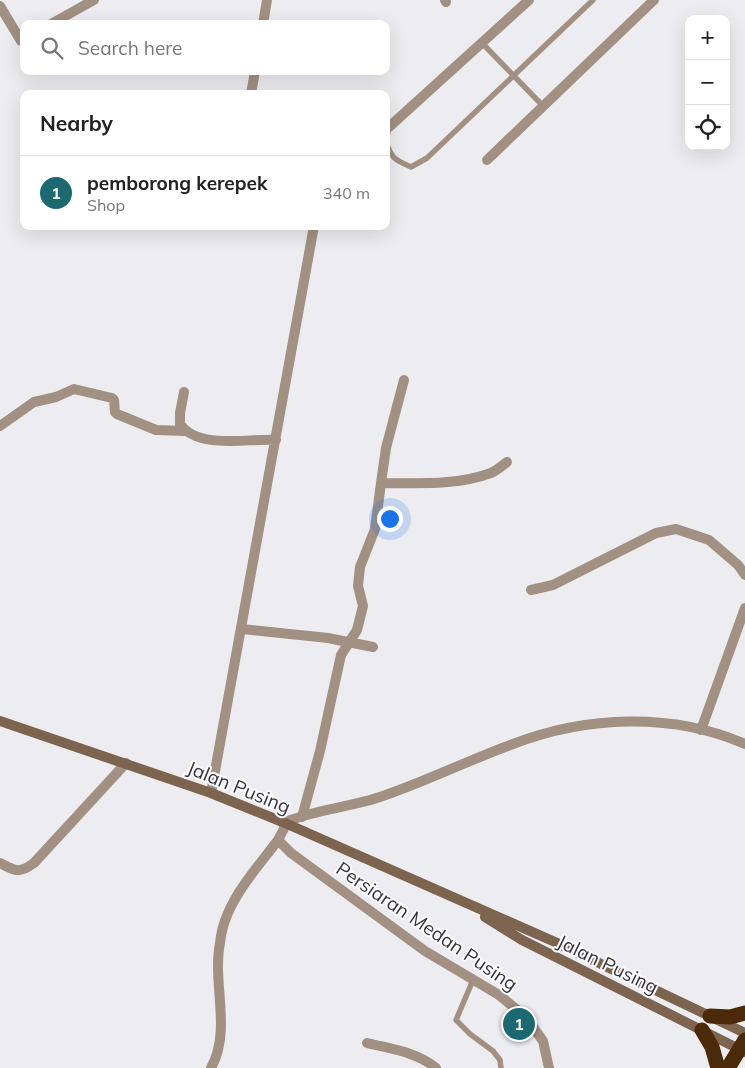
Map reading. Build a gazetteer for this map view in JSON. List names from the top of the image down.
{
  "streets": {
    "main road": ["Jalan Pusing"],
    "street": ["Persiaran Medan Pusing"]
  },
  "page": {
    "map_buttons": ["+", "−"],
    "search": "Search here",
    "heading": "Nearby",
    "list": [
      {
        "mark": "1",
        "name": "pemborong kerepek",
        "note": "Shop",
        "value": "340 m"
      }
    ],
    "pins": "1"
  }
}
